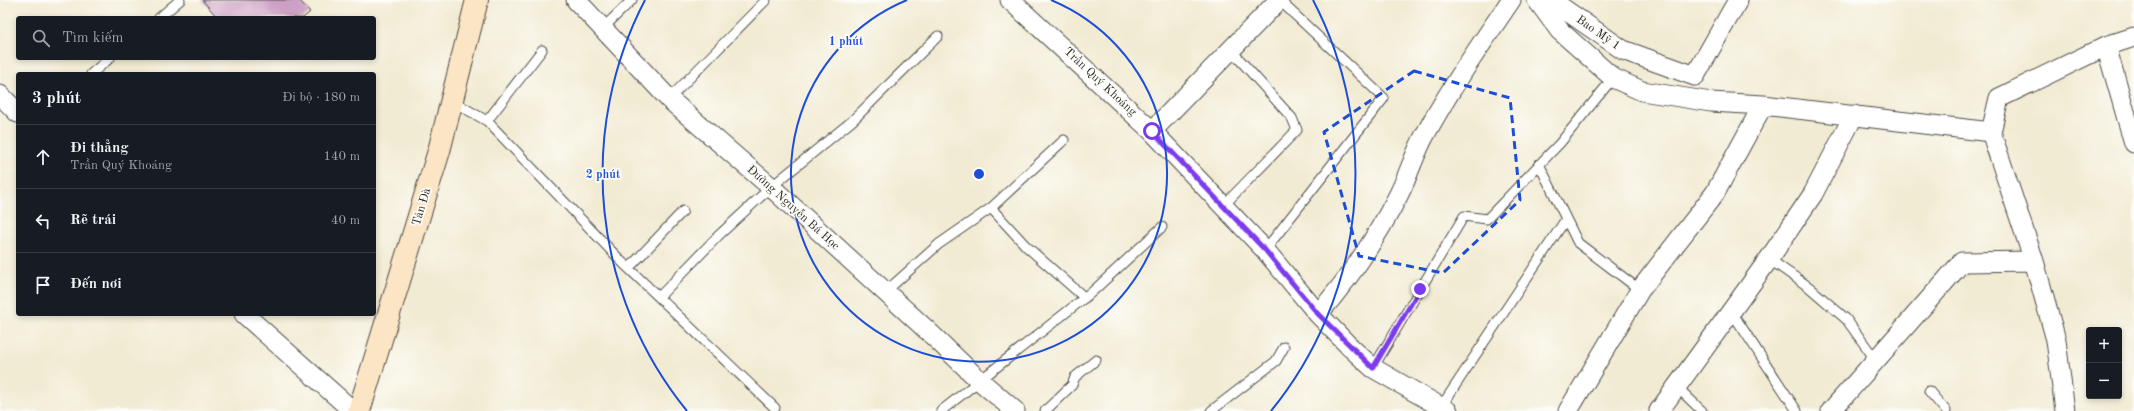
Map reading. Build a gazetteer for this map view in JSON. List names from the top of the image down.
{
  "streets": {
    "main road": ["Tản Đà"],
    "street": ["Bao Mỹ 1", "Trần Quý Khoáng", "Đường Nguyễn Bá Học"]
  },
  "page": {
    "search": "Tìm kiếm",
    "heading": ["3 phút", "Đi bộ · 180 m"],
    "list": [
      ["Đi thẳng", "Trần Quý Khoáng", "140 m"],
      ["Rẽ trái", "40 m"],
      "Đến nơi"
    ],
    "map_buttons": ["+", "−"]
  },
  "rings": ["1 phút", "2 phút"]
}
